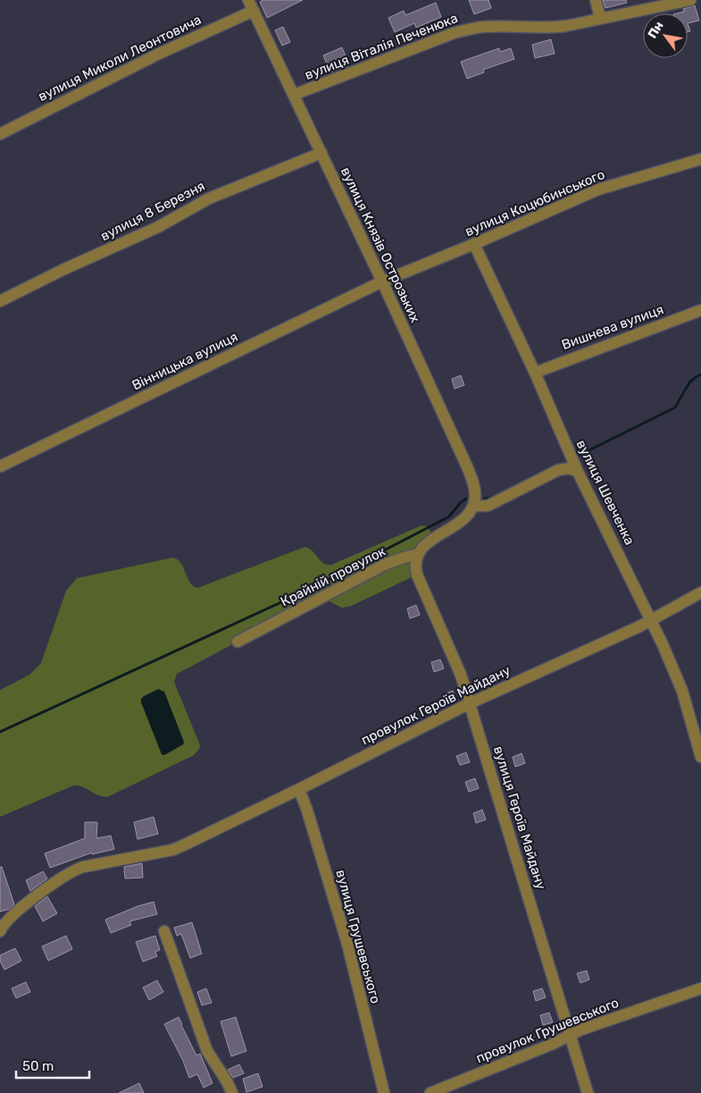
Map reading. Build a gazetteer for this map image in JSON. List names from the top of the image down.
{
  "streets": {
    "street": [
      "вулиця Віталія Печенюка",
      "вулиця Миколи Леонтовича",
      "вулиця Коцюбинського",
      "вулиця 8 Березня",
      "вулиця Князів Острозьких",
      "Вишнева вулиця",
      "Вінницька вулиця",
      "вулиця Шевченка",
      "Крайній провулок",
      "провулок Героїв Майдану",
      "вулиця Героїв Майдану",
      "вулиця Грушевського",
      "провулок Грушевського"
    ]
  },
  "crossings": [
    ["вулиця Віталія Печенюка", "вулиця Князів Острозьких"],
    ["вулиця Миколи Леонтовича", "вулиця Князів Острозьких"],
    ["вулиця Коцюбинського", "вулиця Князів Острозьких"],
    ["вулиця Коцюбинського", "Вінницька вулиця"],
    ["вулиця Коцюбинського", "вулиця Шевченка"],
    ["вулиця 8 Березня", "вулиця Князів Острозьких"],
    ["вулиця Князів Острозьких", "Вінницька вулиця"],
    ["вулиця Князів Острозьких", "Крайній провулок"],
    ["Вишнева вулиця", "вулиця Шевченка"],
    ["вулиця Шевченка", "провулок Героїв Майдану"],
    ["Крайній провулок", "вулиця Героїв Майдану"],
    ["провулок Героїв Майдану", "вулиця Героїв Майдану"],
    ["провулок Героїв Майдану", "вулиця Грушевського"],
    ["вулиця Героїв Майдану", "провулок Грушевського"]
  ],
  "scale_bar": "50 m",
  "north": "top left"
}
